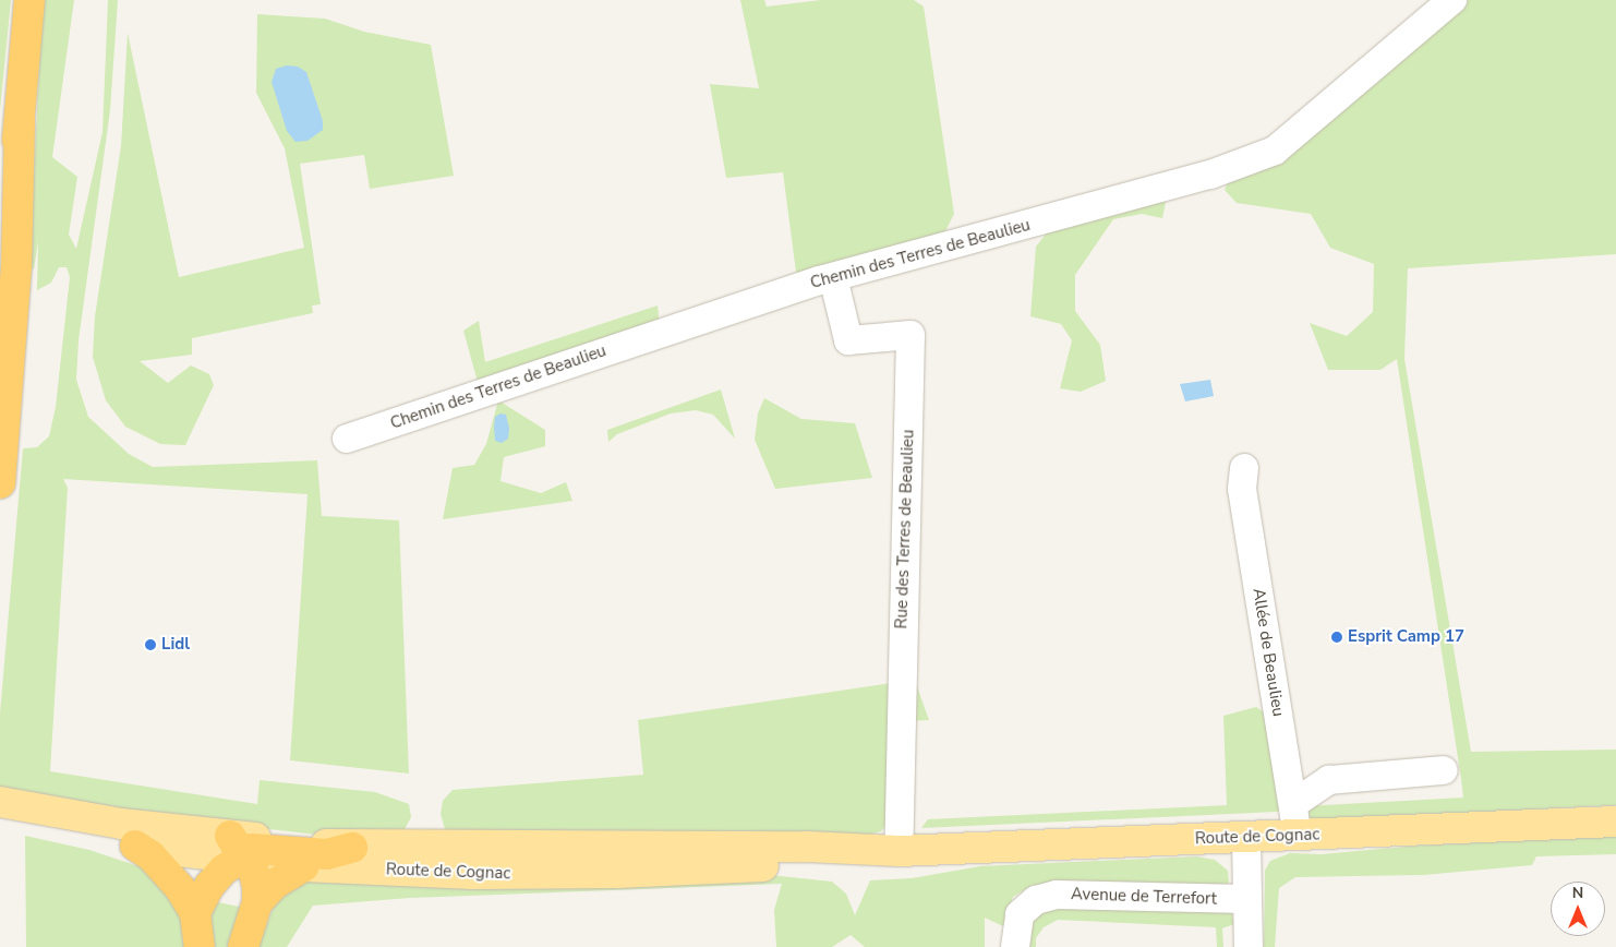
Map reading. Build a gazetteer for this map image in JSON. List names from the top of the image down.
{
  "streets": {
    "main road": ["Route de Cognac"],
    "street": [
      "Chemin des Terres de Beaulieu",
      "Rue des Terres de Beaulieu",
      "Allée de Beaulieu",
      "Avenue de Terrefort"
    ]
  },
  "crossings": [
    ["Chemin des Terres de Beaulieu", "Rue des Terres de Beaulieu"],
    ["Rue des Terres de Beaulieu", "Route de Cognac"],
    ["Allée de Beaulieu", "Route de Cognac"]
  ],
  "places": ["Esprit Camp 17", "Lidl"],
  "north": "top"
}
